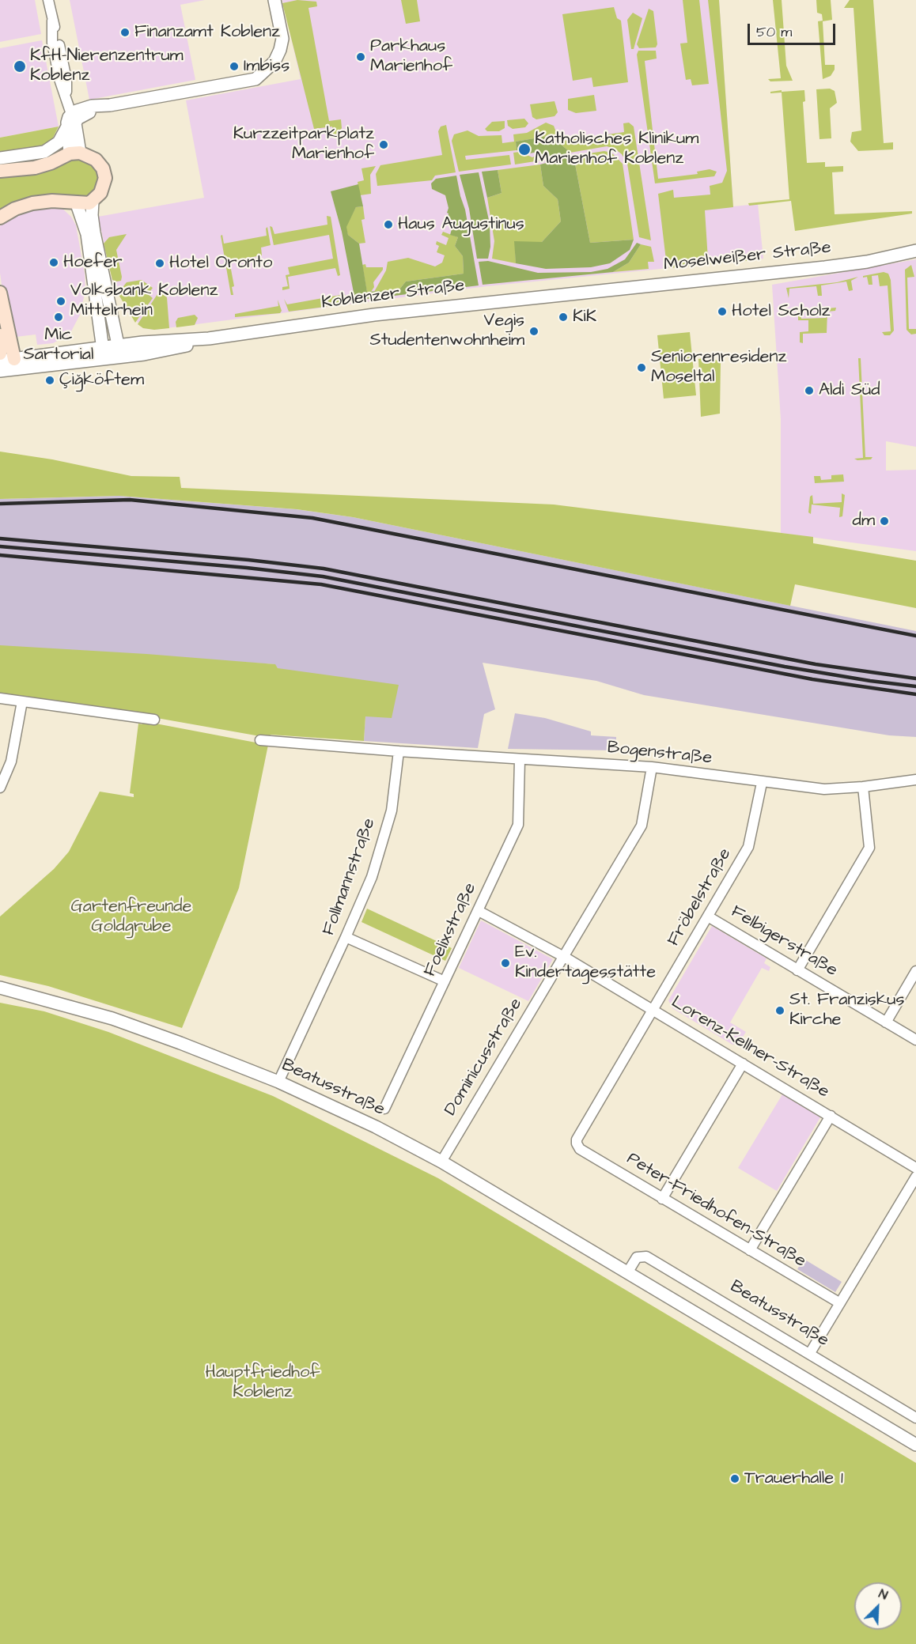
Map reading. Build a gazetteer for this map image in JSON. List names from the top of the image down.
{
  "streets": {
    "street": [
      "Moselweißer Straße",
      "Koblenzer Straße",
      "Bogenstraße",
      "Follmannstraße",
      "Fröbelstraße",
      "Foelixstraße",
      "Felbigerstraße",
      "Lorenz-Kellner-Straße",
      "Dominicusstraße",
      "Beatusstraße",
      "Peter-Friedhofen-Straße"
    ]
  },
  "crossings": [
    ["Moselweißer Straße", "Koblenzer Straße"],
    ["Bogenstraße", "Follmannstraße"],
    ["Bogenstraße", "Fröbelstraße"],
    ["Bogenstraße", "Foelixstraße"],
    ["Bogenstraße", "Dominicusstraße"],
    ["Follmannstraße", "Beatusstraße"],
    ["Fröbelstraße", "Felbigerstraße"],
    ["Fröbelstraße", "Lorenz-Kellner-Straße"],
    ["Fröbelstraße", "Peter-Friedhofen-Straße"],
    ["Foelixstraße", "Lorenz-Kellner-Straße"],
    ["Lorenz-Kellner-Straße", "Dominicusstraße"],
    ["Dominicusstraße", "Beatusstraße"]
  ],
  "parks": ["Gartenfreunde Goldgrube", "Hauptfriedhof Koblenz"],
  "places": [
    "Finanzamt Koblenz",
    "Parkhaus Marienhof",
    "KfH-Nierenzentrum Koblenz",
    "Imbiss",
    "Kurzzeitparkplatz Marienhof",
    "Katholisches Klinikum Marienhof Koblenz",
    "Haus Augustinus",
    "Hoefer",
    "Hotel Oronto",
    "Volksbank Koblenz Mittelrhein",
    "Hotel Scholz",
    "Mic Sartorial",
    "KiK",
    "Vegis Studentenwohnheim",
    "Seniorenresidenz Moseltal",
    "Çiğköftem",
    "Aldi Süd",
    "dm",
    "Ev. Kindertagesstätte",
    "St. Franziskus Kirche",
    "Trauerhalle 1"
  ],
  "scale_bar": "50 m",
  "north": "top right"
}
